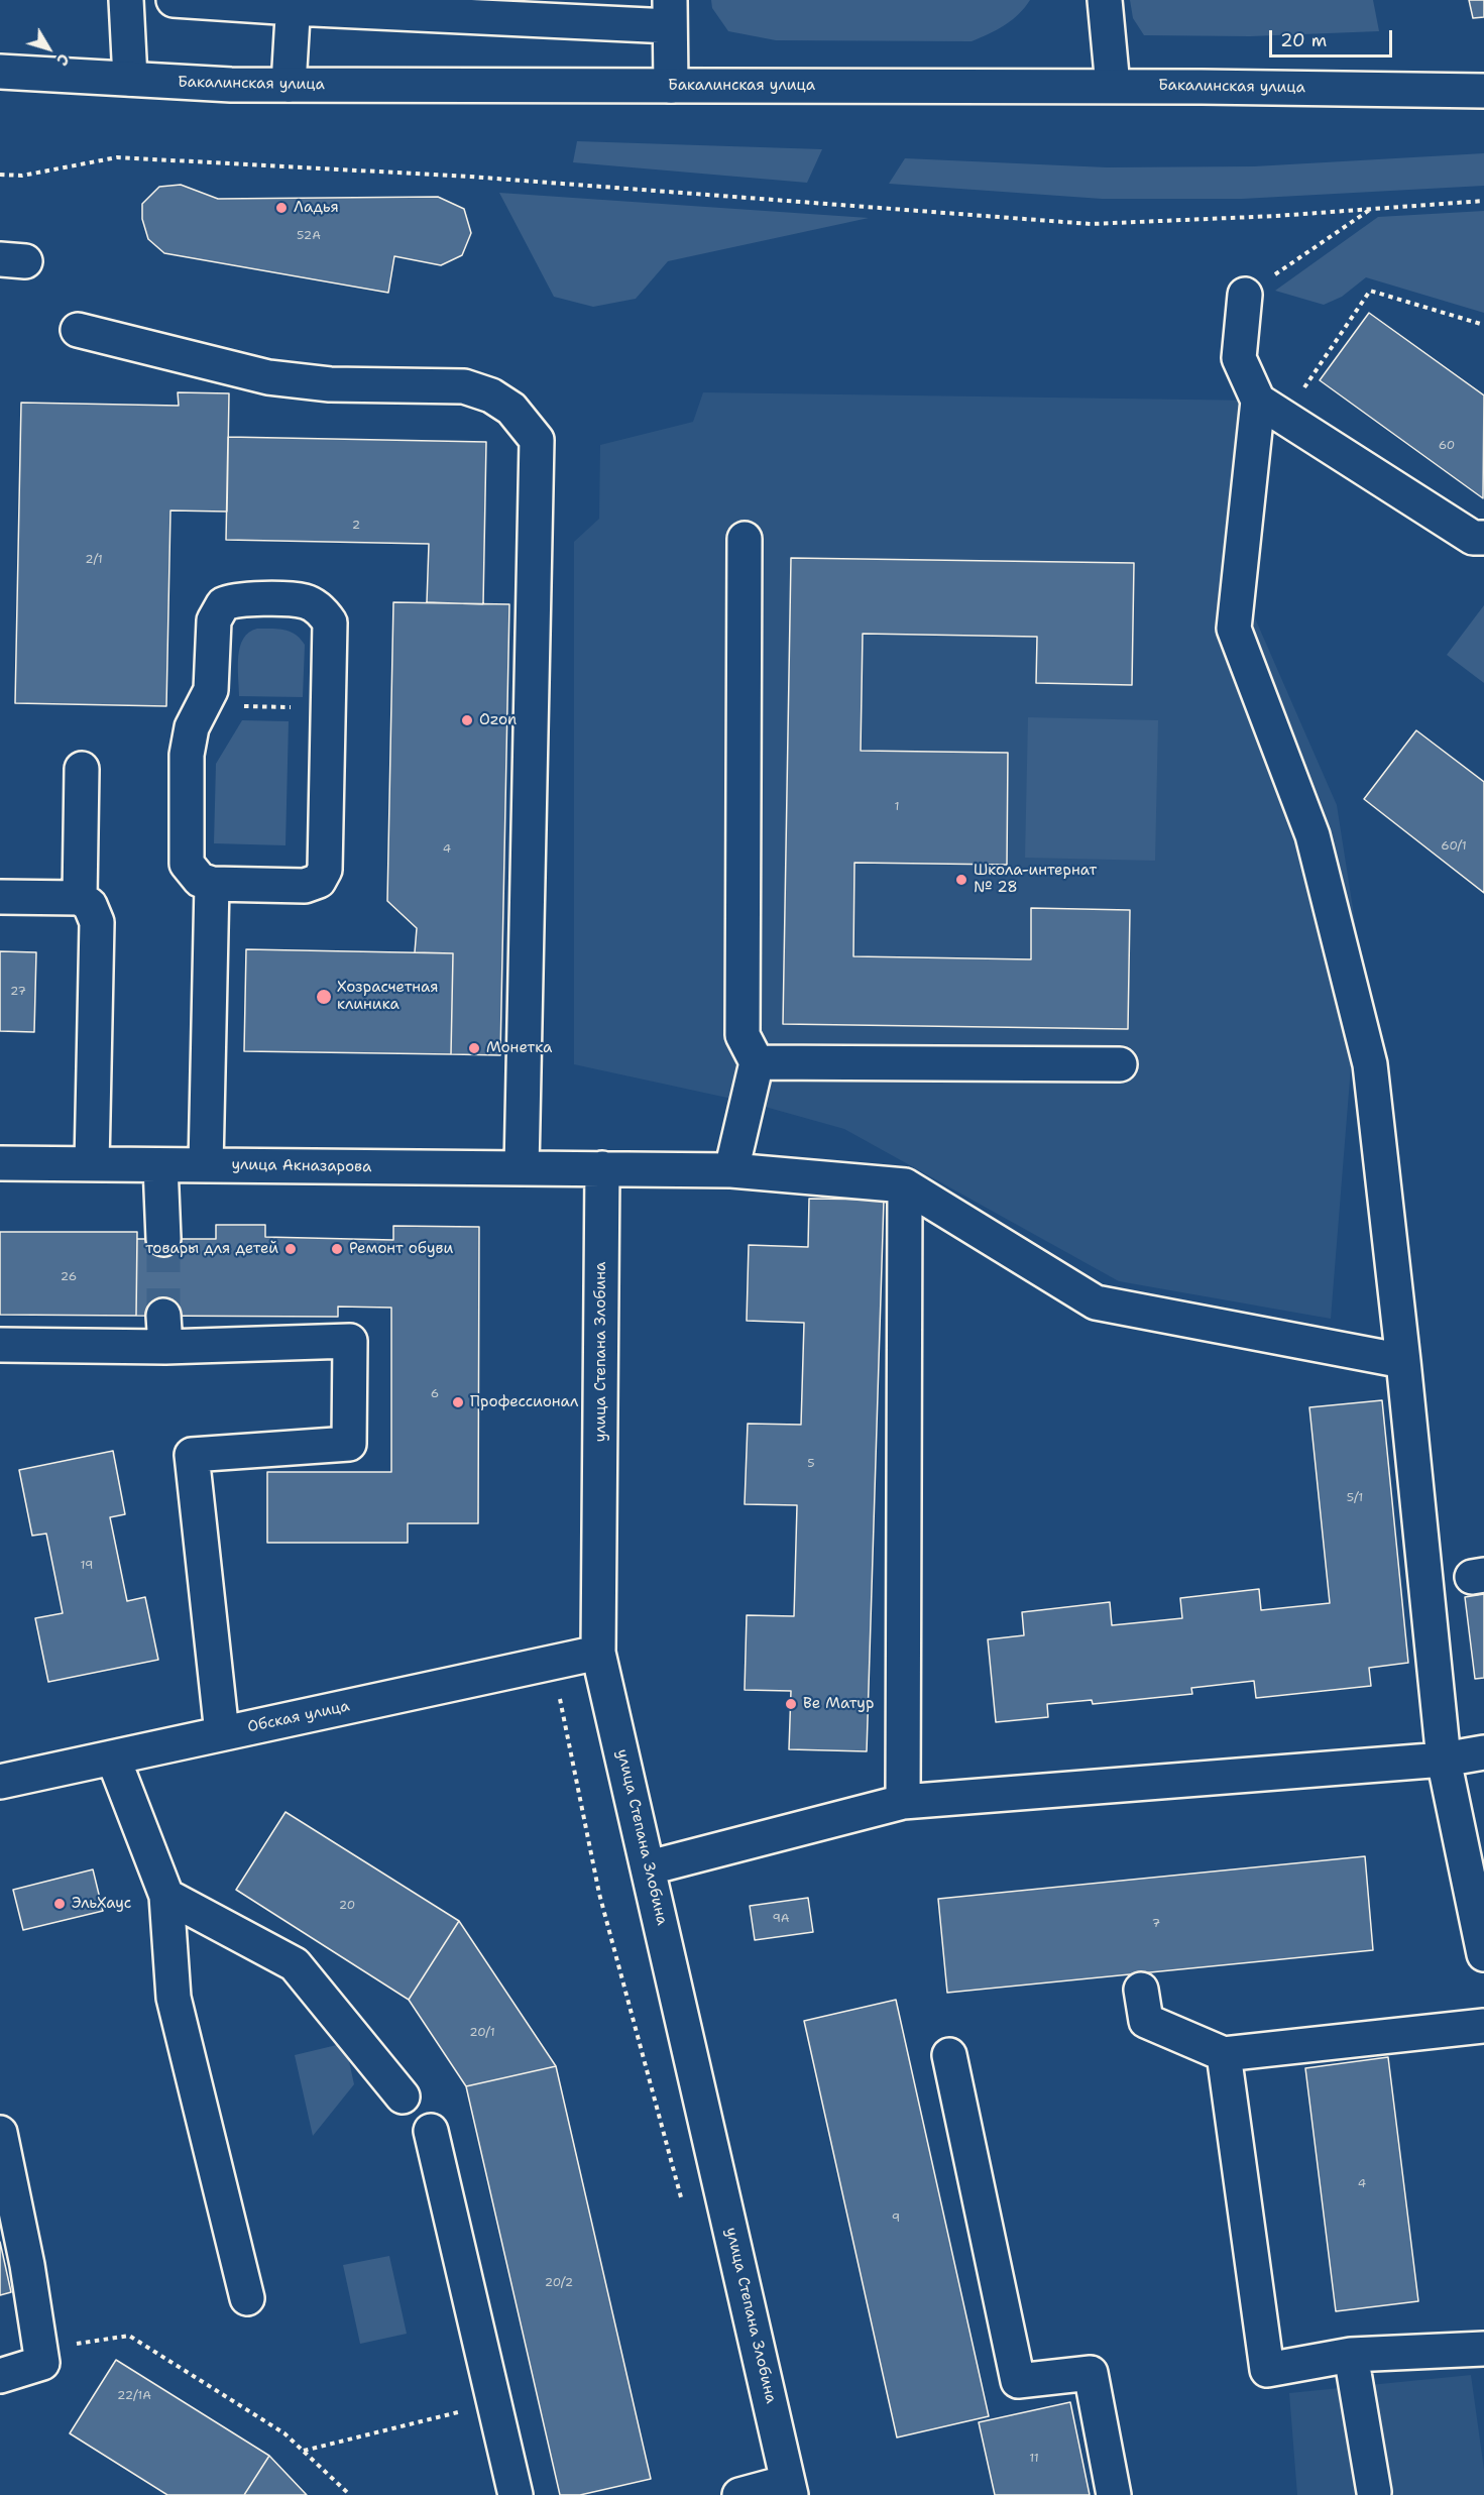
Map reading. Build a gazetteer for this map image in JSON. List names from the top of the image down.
{
  "streets": {
    "street": [
      "Бакалинская улица",
      "улица Акназарова",
      "улица Степана Злобина",
      "Обская улица"
    ]
  },
  "crossings": [
    ["улица Акназарова", "улица Степана Злобина"],
    ["улица Степана Злобина", "Обская улица"]
  ],
  "places": [
    "Ладья",
    "Ozon",
    "Школа-интернат № 28",
    "Хозрасчетная клиника",
    "Монетка",
    "товары для детей",
    "Ремонт обуви",
    "Профессионал",
    "Be Матур",
    "ЭльХаус"
  ],
  "house_numbers": [
    "52А",
    "60",
    "2",
    "2/1",
    "1",
    "60/1",
    "4",
    "27",
    "26",
    "6",
    "5",
    "5/1",
    "19",
    "20",
    "9А",
    "7",
    "20/1",
    "4",
    "9",
    "20/2",
    "22/1А",
    "11"
  ],
  "scale_bar": "20 m",
  "north": "bottom right"
}
